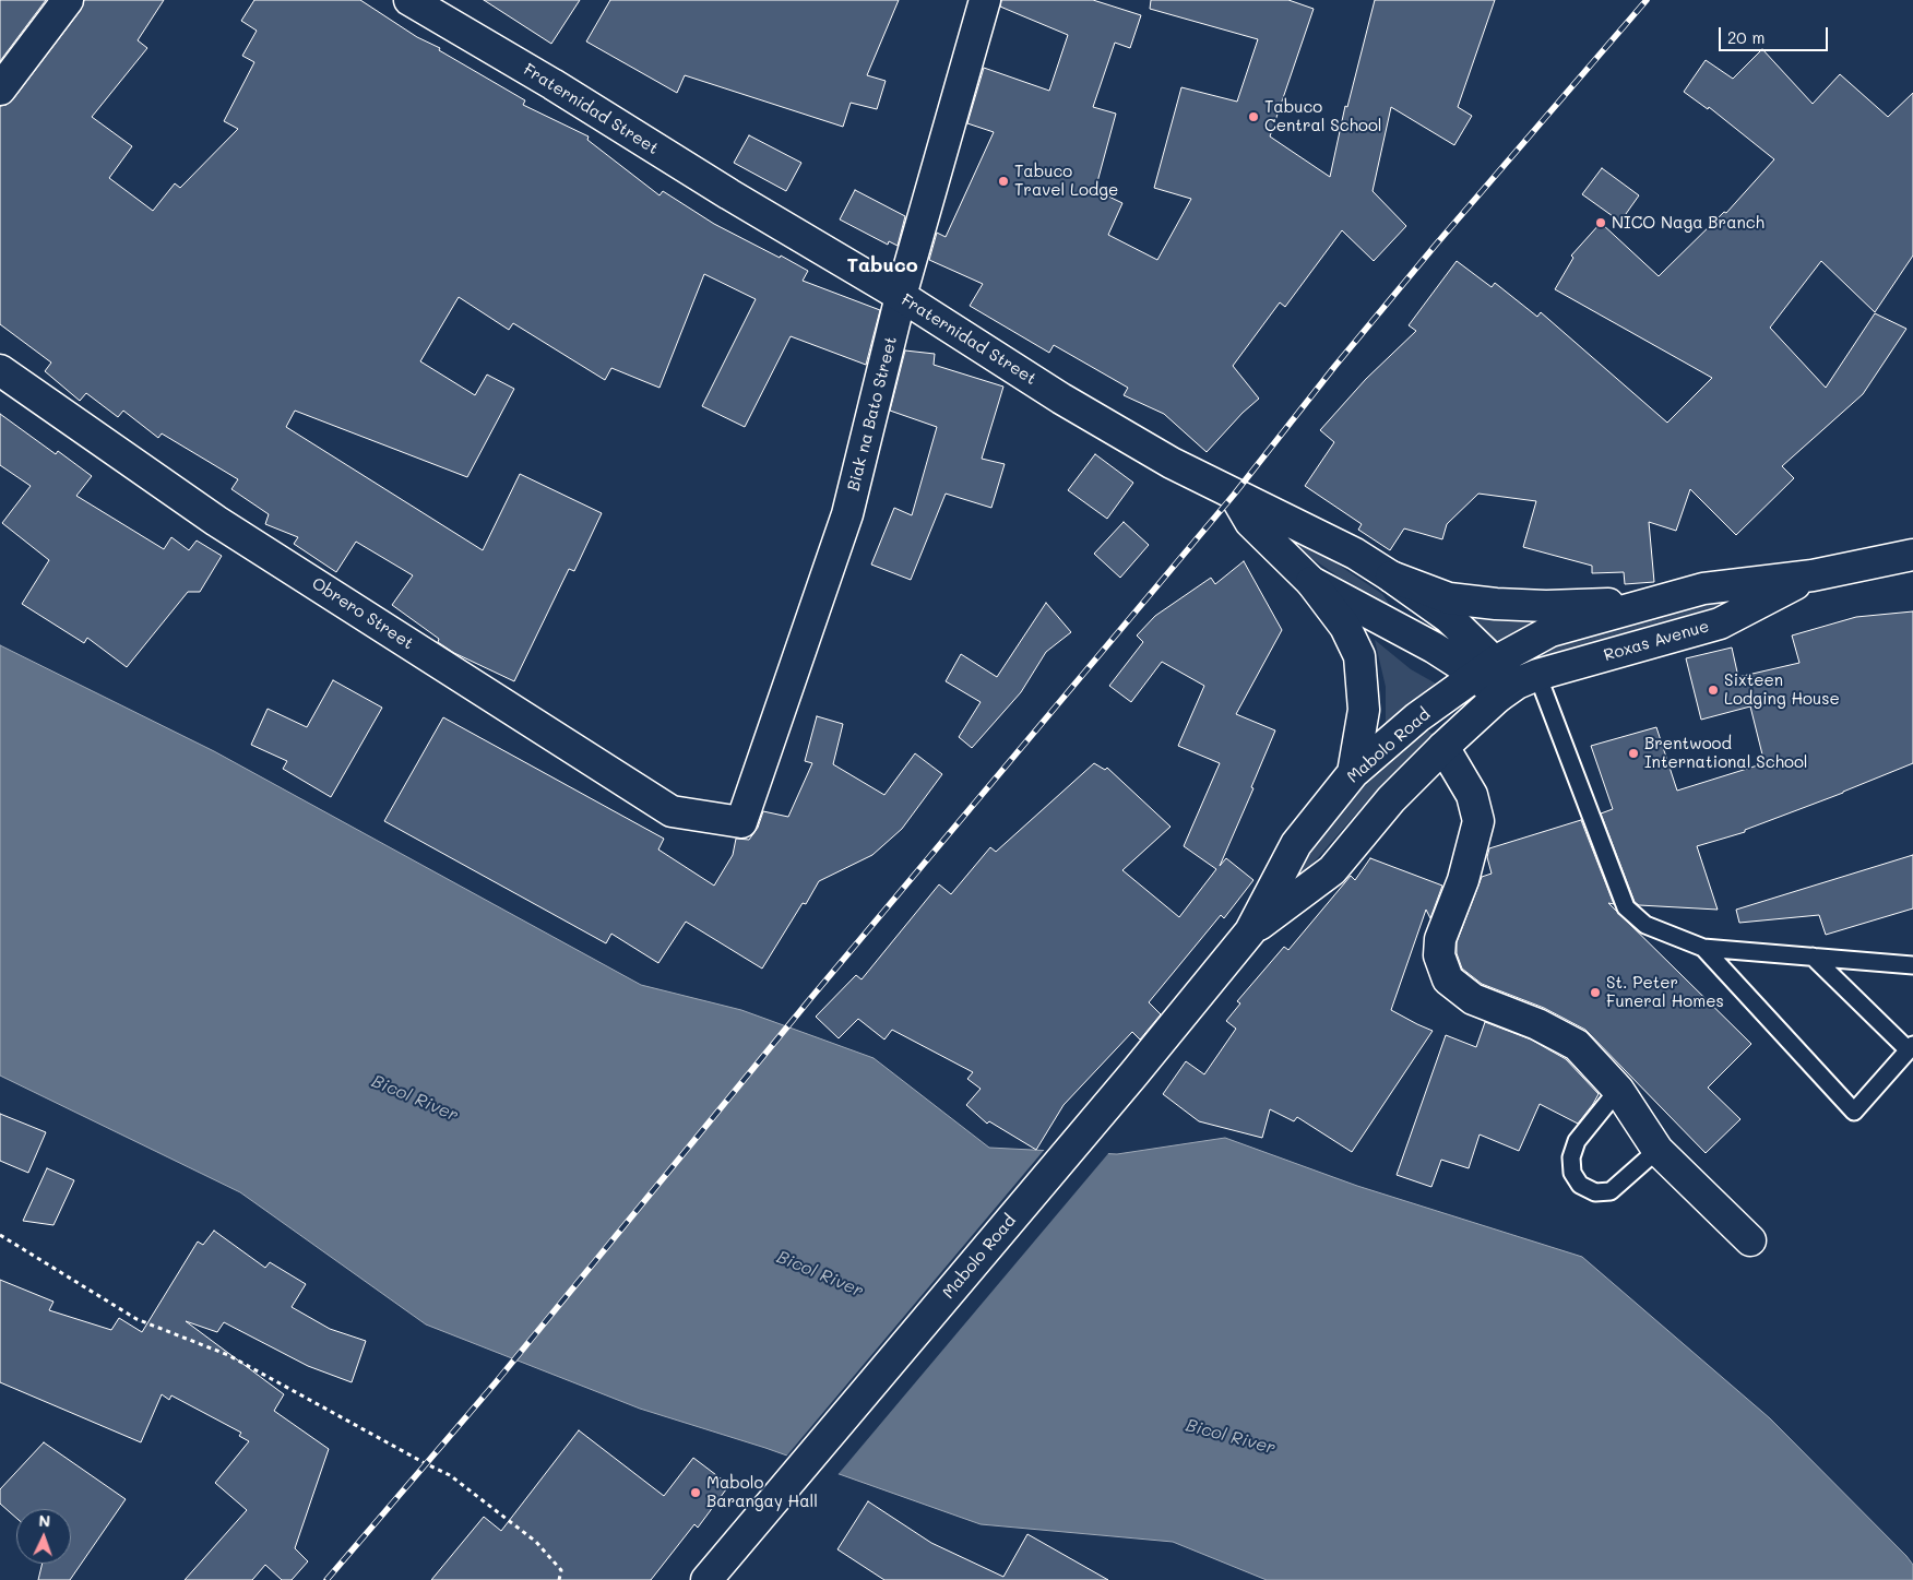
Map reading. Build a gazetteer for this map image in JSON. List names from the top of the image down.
{
  "streets": {
    "main road": [
      "Fraternidad Street",
      "Biak na Bato Street",
      "Obrero Street",
      "Roxas Avenue",
      "Mabolo Road"
    ]
  },
  "crossings": [
    ["Fraternidad Street", "Biak na Bato Street"],
    ["Biak na Bato Street", "Obrero Street"],
    ["Roxas Avenue", "Mabolo Road"]
  ],
  "districts": ["Tabuco"],
  "water": ["Bicol River"],
  "places": [
    "Tabuco Central School",
    "Tabuco Travel Lodge",
    "NICO Naga Branch",
    "Sixteen Lodging House",
    "Brentwood International School",
    "St. Peter Funeral Homes",
    "Mabolo Barangay Hall"
  ],
  "scale_bar": "20 m",
  "north": "top"
}
